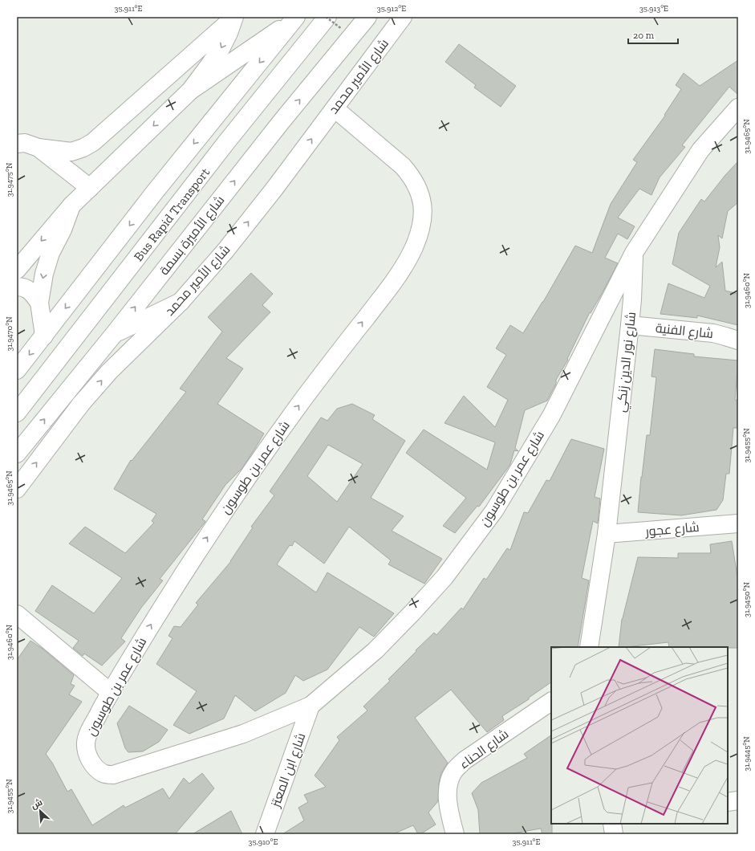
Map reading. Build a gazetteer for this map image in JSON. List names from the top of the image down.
{
  "streets": {
    "street": [
      "شارع الأمير محمد",
      "Bus Rapid Transport",
      "شارع الأميرة بسمة",
      "شارع الفنية",
      "شارع نور الدين زنكي",
      "شارع عمر بن طوسون",
      "شارع عجور",
      "شارع الحناء",
      "شارع ابن المعتز"
    ]
  },
  "crossings": [
    ["شارع الأمير محمد", "شارع عمر بن طوسون"],
    ["شارع الفنية", "شارع نور الدين زنكي"],
    ["شارع نور الدين زنكي", "شارع عمر بن طوسون"],
    ["شارع نور الدين زنكي", "شارع عجور"],
    ["شارع عمر بن طوسون", "شارع ابن المعتز"]
  ],
  "one_way": ["شارع عمر بن طوسون"],
  "scale_bar": "20 m",
  "north": "top left",
  "coordinates": [
    "35.911°E",
    "35.912°E",
    "35.913°E",
    "31.9465°N",
    "31.9475°N",
    "31.9460°N",
    "31.9470°N",
    "31.9455°N",
    "31.9450°N",
    "31.9445°N",
    "35.910°E"
  ]
}
